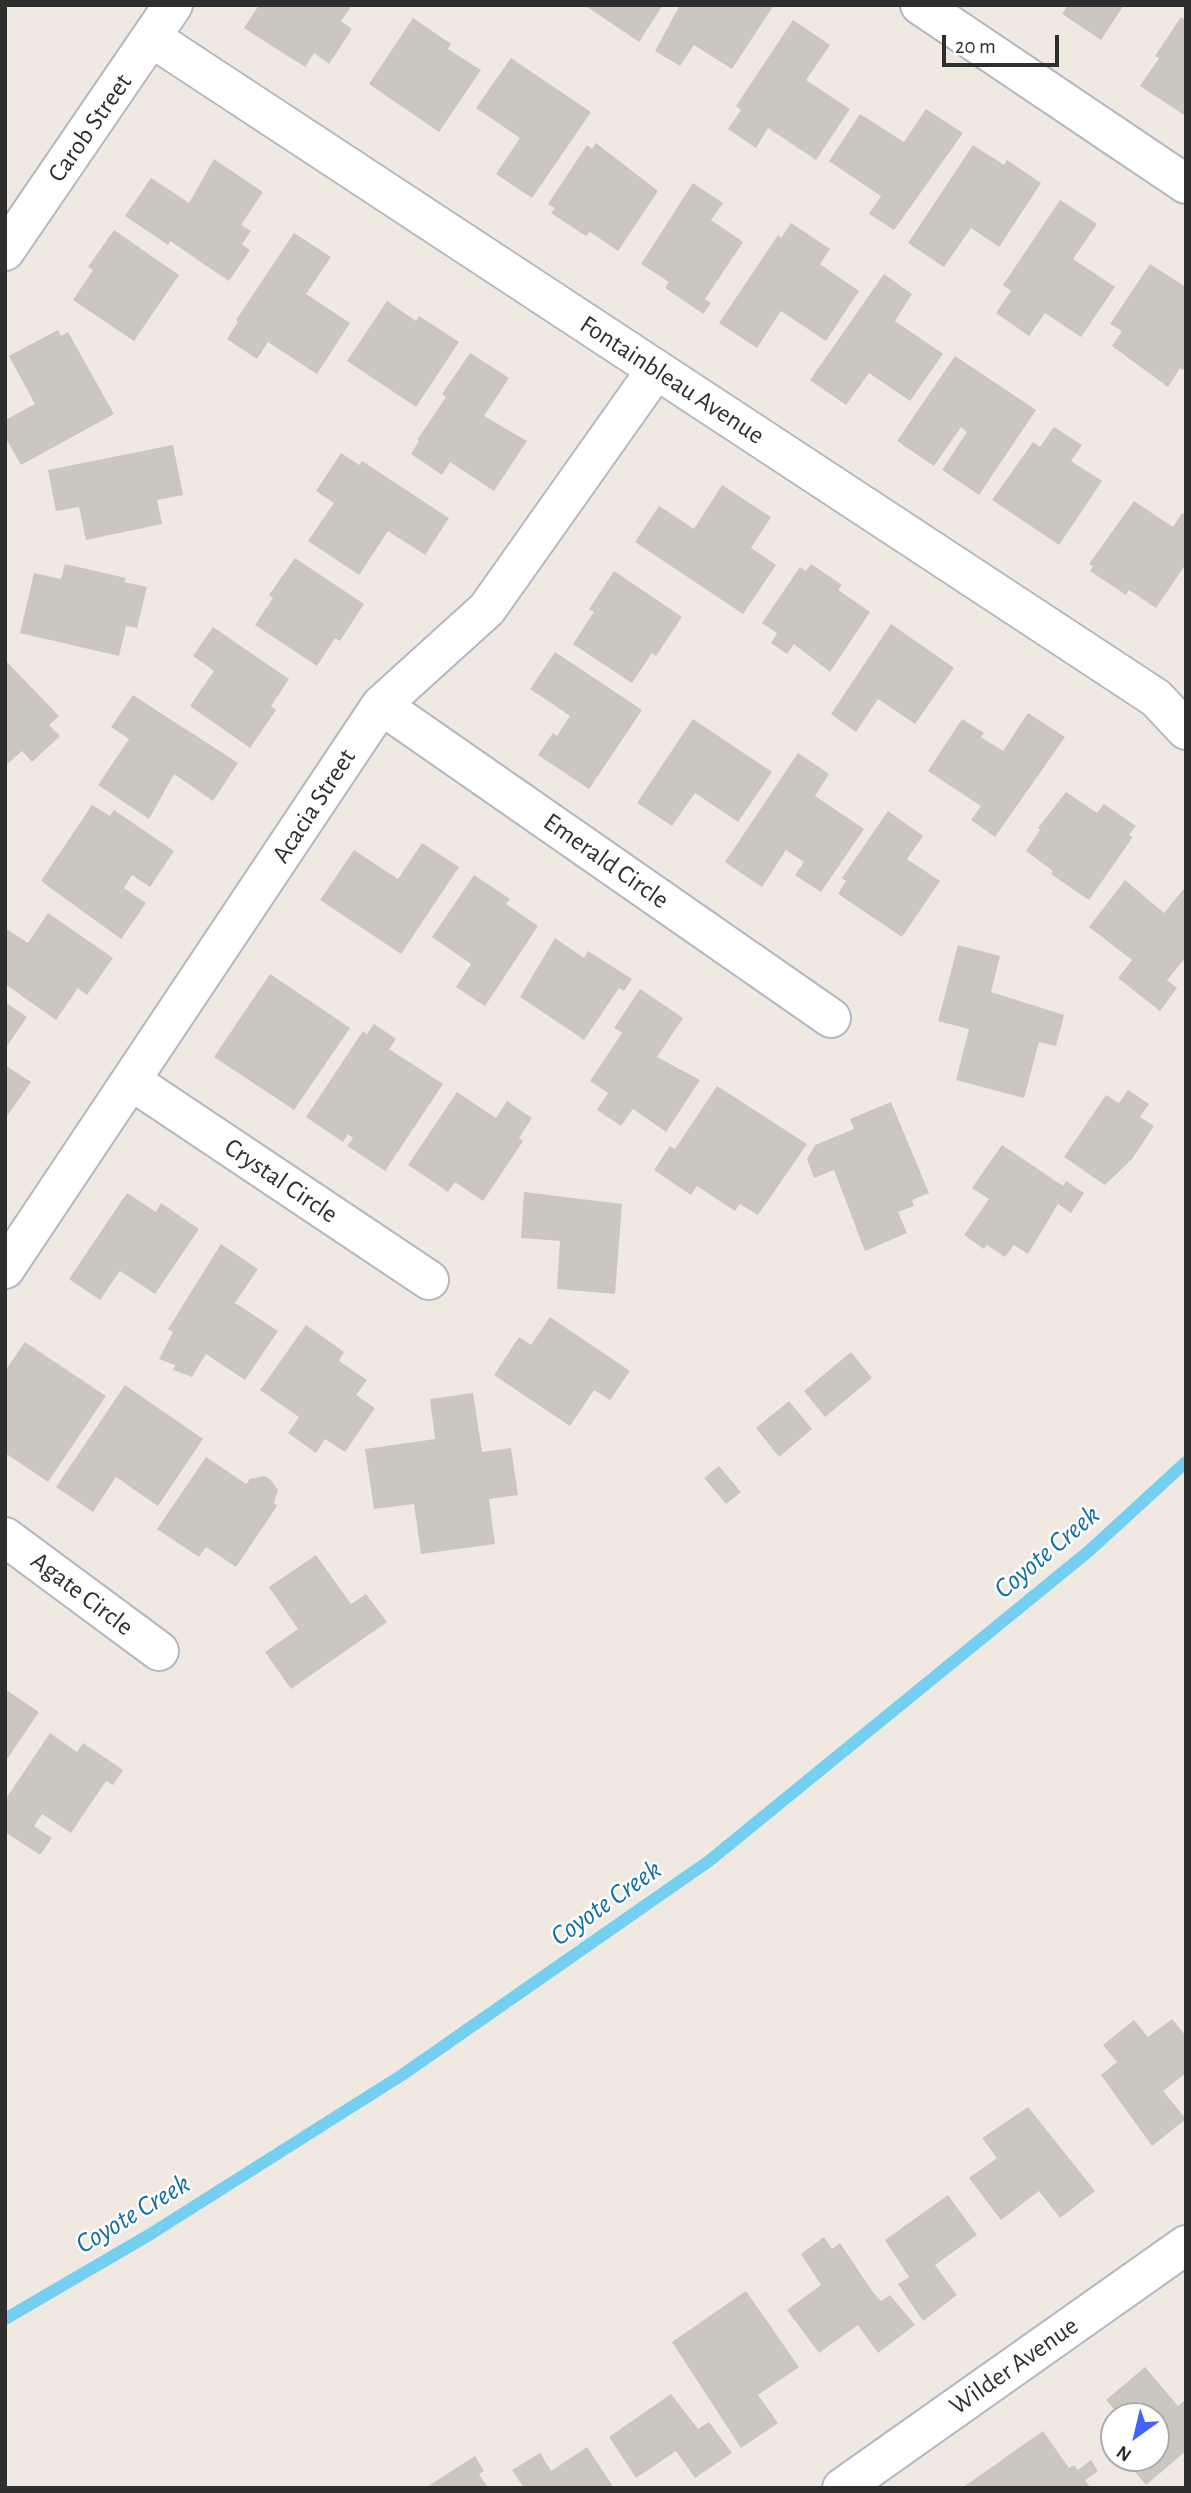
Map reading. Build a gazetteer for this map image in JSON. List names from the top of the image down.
{
  "streets": {
    "street": [
      "Carob Street",
      "Fontainbleau Avenue",
      "Acacia Street",
      "Emerald Circle",
      "Crystal Circle",
      "Agate Circle",
      "Wilder Avenue"
    ]
  },
  "crossings": [
    ["Carob Street", "Fontainbleau Avenue"],
    ["Fontainbleau Avenue", "Acacia Street"],
    ["Acacia Street", "Emerald Circle"],
    ["Acacia Street", "Crystal Circle"]
  ],
  "water": ["Coyote Creek"],
  "scale_bar": "20 m",
  "north": "bottom left"
}
